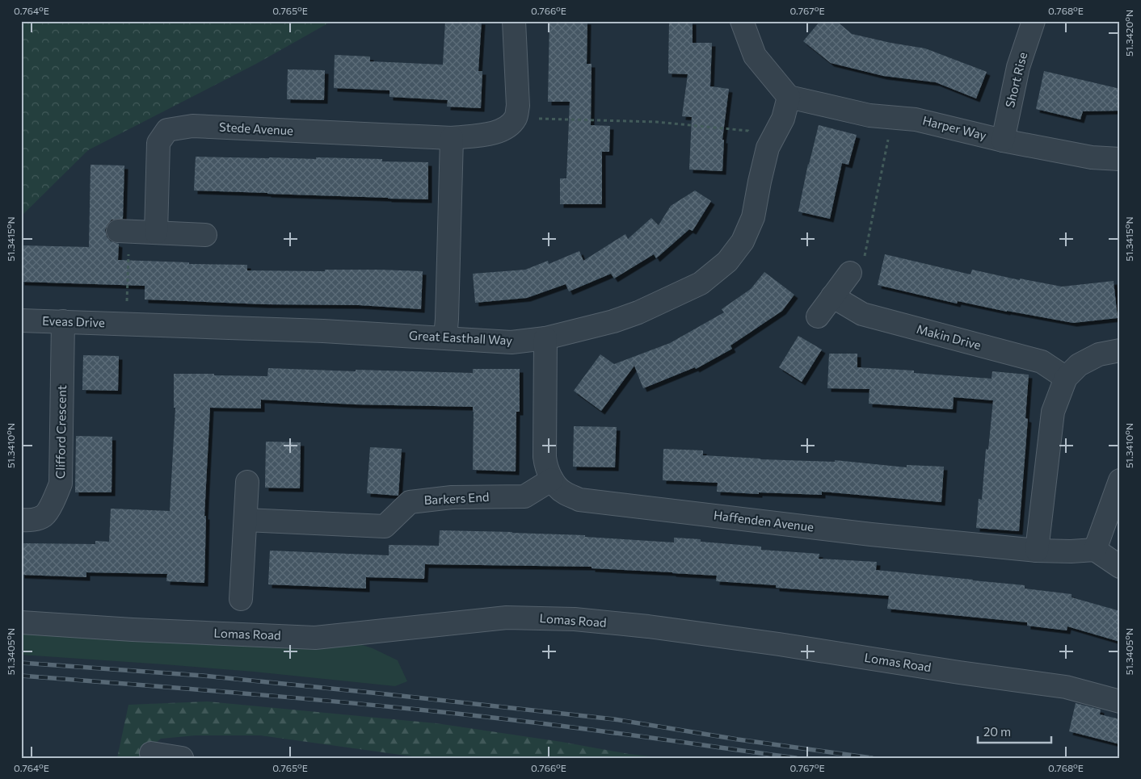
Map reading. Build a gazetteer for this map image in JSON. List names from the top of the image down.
{
  "streets": {
    "street": [
      "Short Rise",
      "Harper Way",
      "Stede Avenue",
      "Eveas Drive",
      "Makin Drive",
      "Great Easthall Way",
      "Clifford Crescent",
      "Barkers End",
      "Haffenden Avenue",
      "Lomas Road"
    ]
  },
  "crossings": [
    ["Short Rise", "Harper Way"],
    ["Harper Way", "Great Easthall Way"],
    ["Eveas Drive", "Great Easthall Way"],
    ["Eveas Drive", "Clifford Crescent"],
    ["Great Easthall Way", "Haffenden Avenue"],
    ["Barkers End", "Haffenden Avenue"]
  ],
  "scale_bar": "20 m",
  "coordinates": [
    "0.764°E",
    "0.765°E",
    "0.766°E",
    "0.767°E",
    "0.768°E",
    "51.3420°N",
    "51.3415°N",
    "51.3410°N",
    "51.3405°N"
  ]
}
